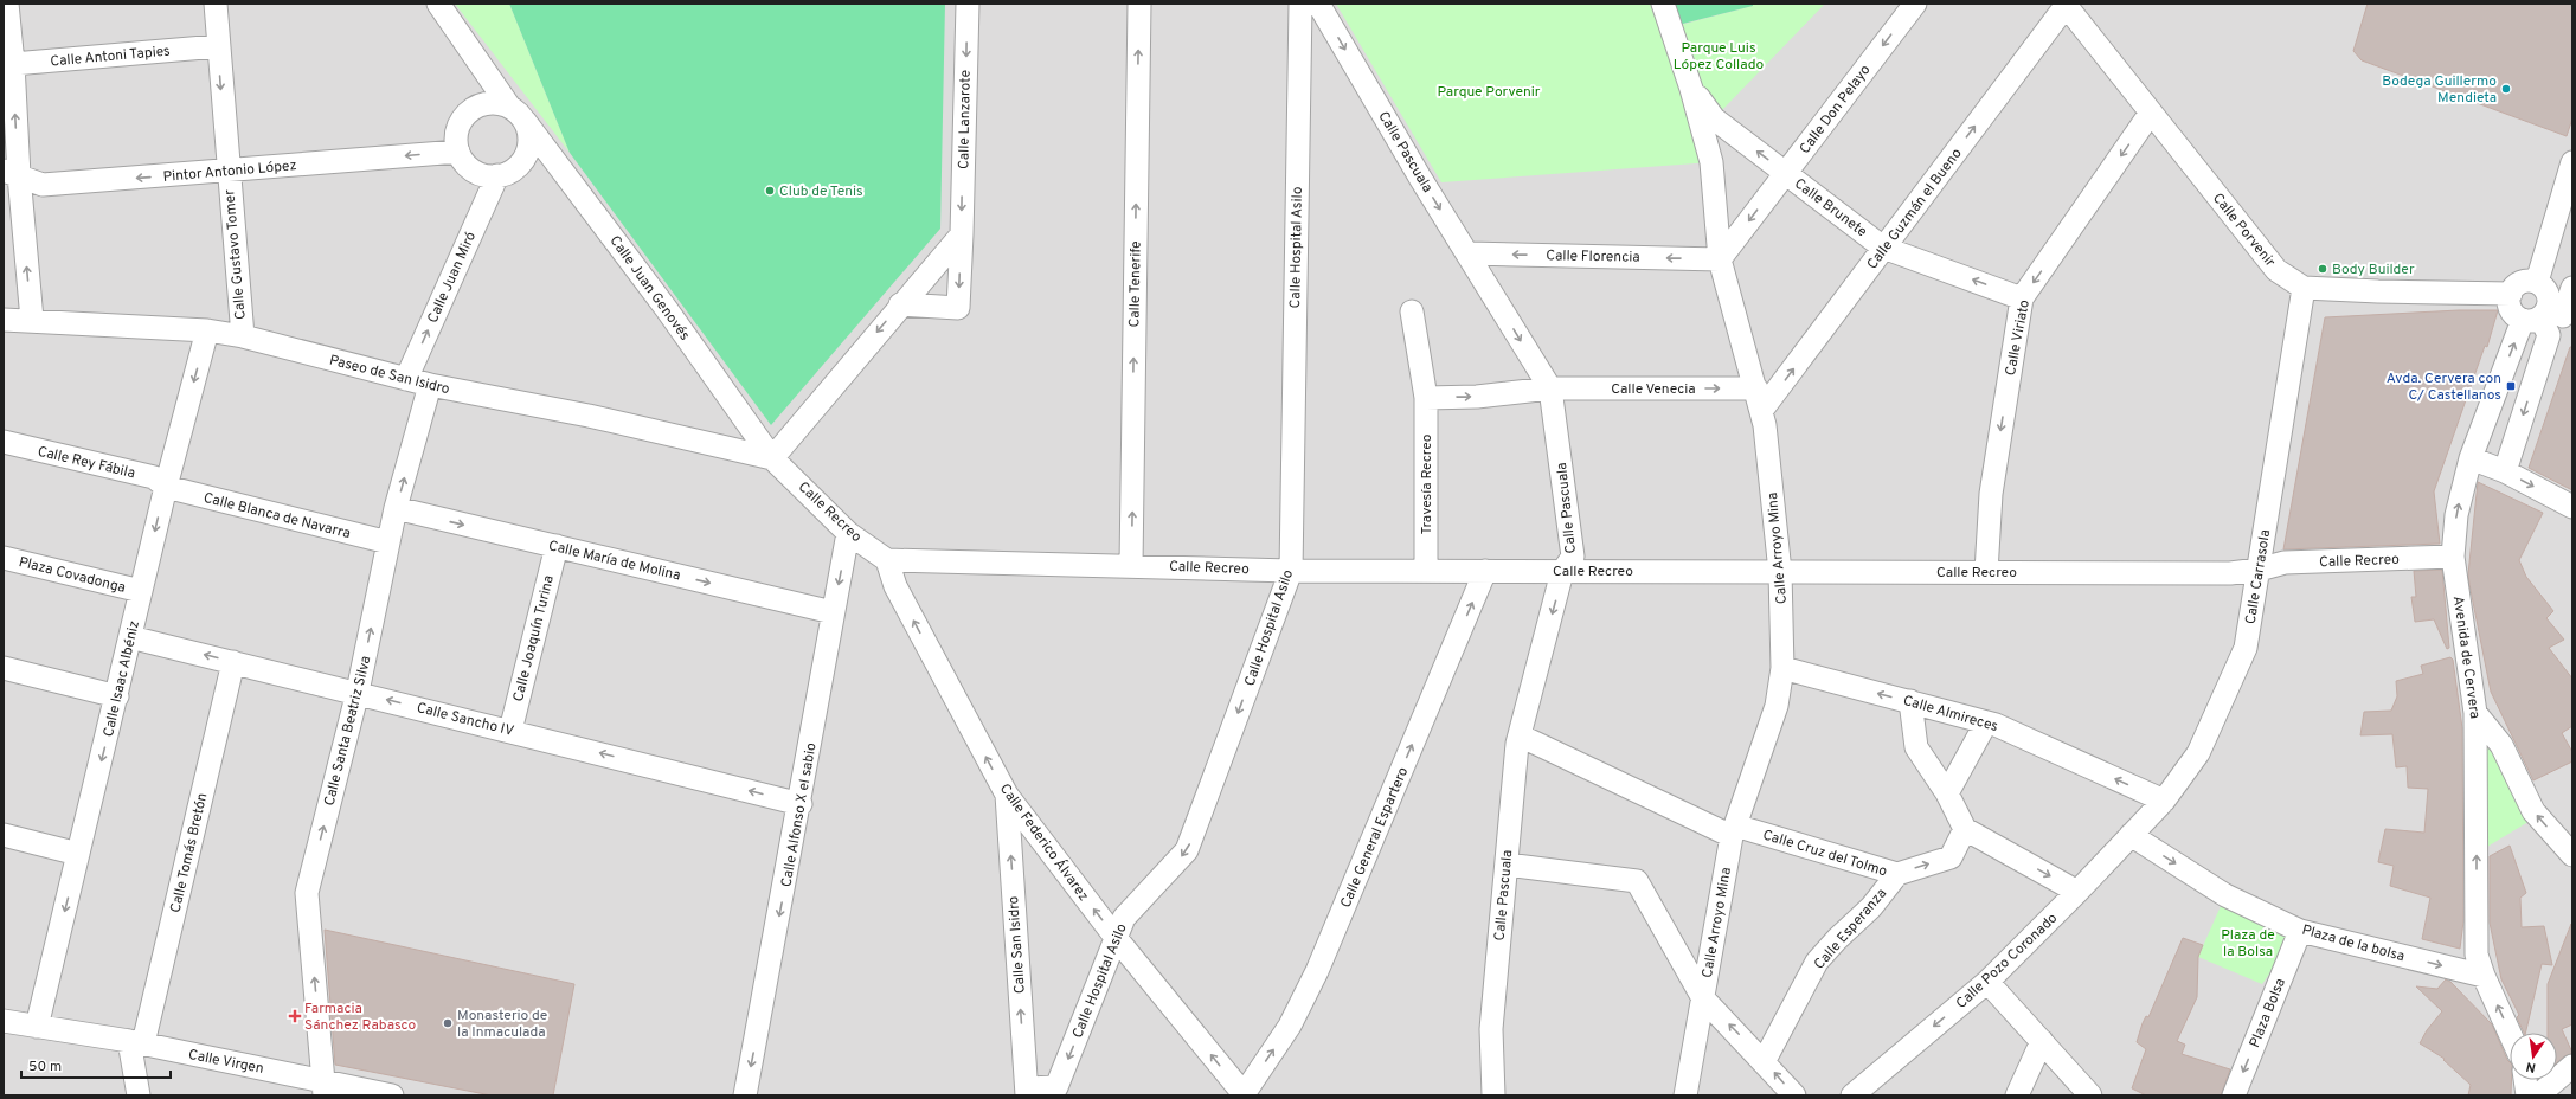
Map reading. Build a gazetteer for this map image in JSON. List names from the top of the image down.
{
  "streets": {
    "street": [
      "Calle Antoni Tapies",
      "Calle Don Pelayo",
      "Calle Lanzarote",
      "Calle Pascuala",
      "Pintor Antonio López",
      "Calle Brunete",
      "Calle Guzmán el Bueno",
      "Calle Porvenir",
      "Calle Hospital Asilo",
      "Calle Gustavo Tomer",
      "Calle Florencia",
      "Calle Juan Miró",
      "Calle Tenerife",
      "Calle Juan Genovés",
      "Calle Viriato",
      "Paseo de San Isidro",
      "Calle Venecia",
      "Calle Rey Fábila",
      "Travesía Recreo",
      "Calle Recreo",
      "Calle Blanca de Navarra",
      "Calle Arroyo Mina",
      "Calle María de Molina",
      "Plaza Covadonga",
      "Calle Carrasola",
      "Calle Joaquín Turina",
      "Avenida de Cervera",
      "Calle Isaac Albéniz",
      "Calle Almireces",
      "Calle Sancho IV",
      "Calle Santa Beatriz Silva",
      "Calle Alfonso X el sabio",
      "Calle General Espartero",
      "Calle Federico Álvarez",
      "Calle Tomás Bretón",
      "Calle Cruz del Tolmo",
      "Calle Esperanza",
      "Plaza de la bolsa",
      "Calle San Isidro",
      "Calle Pozo Coronado",
      "Plaza Bolsa",
      "Calle Virgen"
    ]
  },
  "crossings": [
    ["Calle Antoni Tapies", "Calle Gustavo Tomer"],
    ["Calle Don Pelayo", "Calle Brunete"],
    ["Calle Don Pelayo", "Calle Florencia"],
    ["Calle Don Pelayo", "Calle Arroyo Mina"],
    ["Calle Pascuala", "Calle Florencia"],
    ["Calle Pascuala", "Calle Venecia"],
    ["Calle Pascuala", "Calle Recreo"],
    ["Calle Pascuala", "Calle Cruz del Tolmo"],
    ["Pintor Antonio López", "Calle Gustavo Tomer"],
    ["Pintor Antonio López", "Calle Juan Miró"],
    ["Pintor Antonio López", "Calle Juan Genovés"],
    ["Calle Brunete", "Calle Guzmán el Bueno"],
    ["Calle Brunete", "Calle Viriato"],
    ["Calle Brunete", "Calle Arroyo Mina"],
    ["Calle Guzmán el Bueno", "Calle Porvenir"],
    ["Calle Guzmán el Bueno", "Calle Arroyo Mina"],
    ["Calle Porvenir", "Calle Viriato"],
    ["Calle Porvenir", "Calle Carrasola"],
    ["Calle Hospital Asilo", "Calle Recreo"],
    ["Calle Hospital Asilo", "Calle Federico Álvarez"],
    ["Calle Hospital Asilo", "Calle San Isidro"],
    ["Calle Gustavo Tomer", "Paseo de San Isidro"],
    ["Calle Florencia", "Calle Arroyo Mina"],
    ["Calle Juan Miró", "Calle Juan Genovés"],
    ["Calle Juan Miró", "Paseo de San Isidro"],
    ["Calle Tenerife", "Calle Recreo"],
    ["Calle Juan Genovés", "Paseo de San Isidro"],
    ["Calle Juan Genovés", "Calle Recreo"],
    ["Calle Viriato", "Calle Recreo"],
    ["Paseo de San Isidro", "Calle Recreo"],
    ["Paseo de San Isidro", "Calle Isaac Albéniz"],
    ["Paseo de San Isidro", "Calle Santa Beatriz Silva"],
    ["Calle Venecia", "Calle Arroyo Mina"],
    ["Calle Rey Fábila", "Calle Blanca de Navarra"],
    ["Calle Rey Fábila", "Calle Isaac Albéniz"],
    ["Travesía Recreo", "Calle Recreo"],
    ["Calle Recreo", "Calle Arroyo Mina"],
    ["Calle Recreo", "Calle Carrasola"],
    ["Calle Recreo", "Avenida de Cervera"],
    ["Calle Recreo", "Calle Alfonso X el sabio"],
    ["Calle Recreo", "Calle General Espartero"],
    ["Calle Recreo", "Calle Federico Álvarez"],
    ["Calle Blanca de Navarra", "Calle Isaac Albéniz"],
    ["Calle Blanca de Navarra", "Calle Santa Beatriz Silva"],
    ["Calle Arroyo Mina", "Calle Almireces"],
    ["Calle Arroyo Mina", "Calle Cruz del Tolmo"],
    ["Calle María de Molina", "Calle Joaquín Turina"],
    ["Calle María de Molina", "Calle Santa Beatriz Silva"],
    ["Calle María de Molina", "Calle Alfonso X el sabio"],
    ["Plaza Covadonga", "Calle Isaac Albéniz"],
    ["Calle Carrasola", "Calle Almireces"],
    ["Calle Carrasola", "Plaza de la bolsa"],
    ["Calle Carrasola", "Calle Pozo Coronado"],
    ["Calle Joaquín Turina", "Calle Sancho IV"],
    ["Avenida de Cervera", "Plaza de la bolsa"],
    ["Calle Isaac Albéniz", "Calle Sancho IV"],
    ["Calle Isaac Albéniz", "Calle Virgen"],
    ["Calle Sancho IV", "Calle Santa Beatriz Silva"],
    ["Calle Sancho IV", "Calle Alfonso X el sabio"],
    ["Calle Sancho IV", "Calle Tomás Bretón"],
    ["Calle Santa Beatriz Silva", "Calle Virgen"],
    ["Calle General Espartero", "Calle Federico Álvarez"],
    ["Calle Federico Álvarez", "Calle San Isidro"],
    ["Calle Tomás Bretón", "Calle Virgen"],
    ["Calle Cruz del Tolmo", "Calle Esperanza"],
    ["Plaza de la bolsa", "Calle Pozo Coronado"],
    ["Plaza de la bolsa", "Plaza Bolsa"]
  ],
  "one_way": [
    "Calle Don Pelayo",
    "Calle Lanzarote",
    "Calle Pascuala",
    "Pintor Antonio López",
    "Calle Brunete",
    "Calle Guzmán el Bueno",
    "Calle Hospital Asilo",
    "Calle Gustavo Tomer",
    "Calle Juan Miró",
    "Calle Tenerife",
    "Calle Viriato",
    "Calle Venecia",
    "Calle María de Molina",
    "Avenida de Cervera",
    "Calle Isaac Albéniz",
    "Calle Sancho IV",
    "Calle Santa Beatriz Silva",
    "Calle Alfonso X el sabio",
    "Calle General Espartero",
    "Calle Federico Álvarez",
    "Plaza de la bolsa",
    "Calle San Isidro",
    "Calle Pozo Coronado",
    "Plaza Bolsa"
  ],
  "parks": ["Parque Luis López Collado", "Parque Porvenir", "Plaza de la Bolsa"],
  "places": {
    "other": [
      "Bodega Guillermo Mendieta",
      "Club de Tenis",
      "Body Builder",
      "Monasterio de la Inmaculada"
    ],
    "transit": ["Avda. Cervera con C/ Castellanos"],
    "health": ["Farmacia Sánchez Rabasco"]
  },
  "scale_bar": "50 m",
  "north": "bottom"
}
